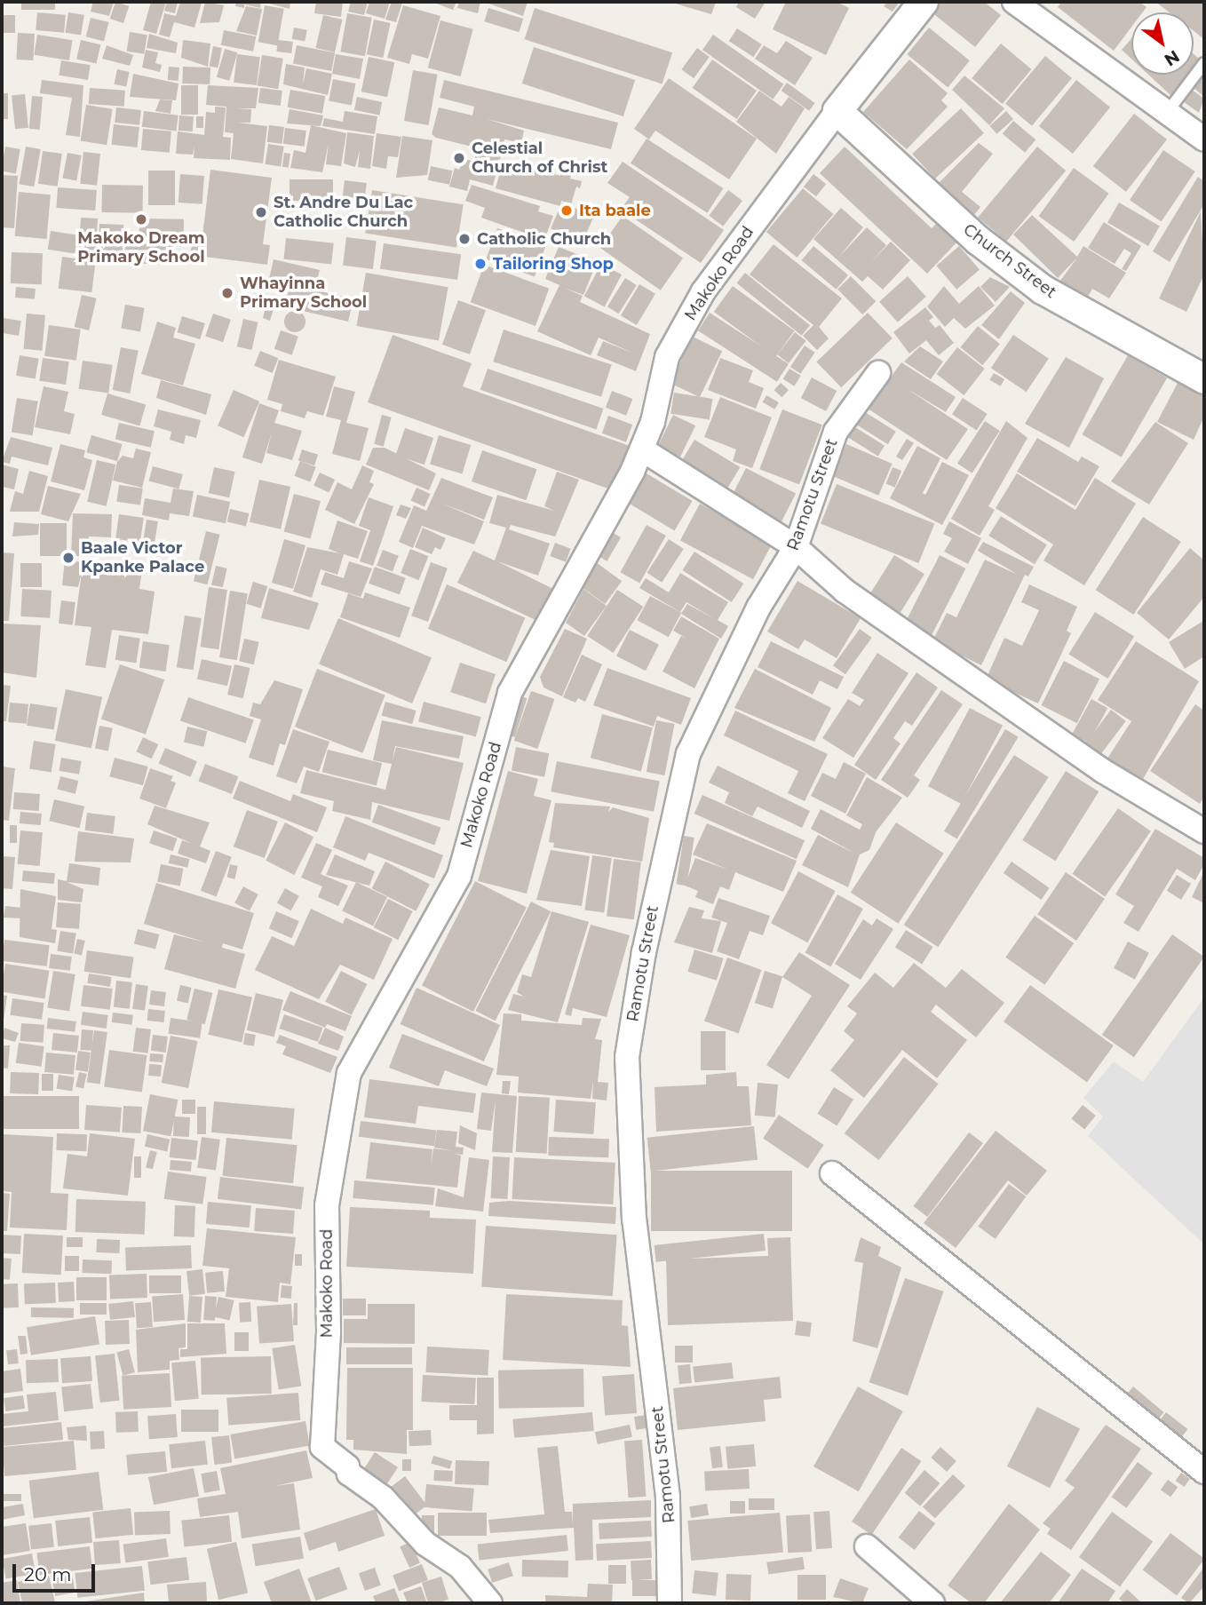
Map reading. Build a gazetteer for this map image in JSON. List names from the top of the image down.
{
  "streets": {
    "street": ["Church Street", "Makoko Road", "Ramotu Street"]
  },
  "crossings": [
    ["Church Street", "Makoko Road"]
  ],
  "places": [
    "Celestial Church of Christ",
    "Ita baale",
    "St. Andre Du Lac Catholic Church",
    "Makoko Dream Primary School",
    "Catholic Church",
    "Tailoring Shop",
    "Whayinna Primary School",
    "Baale Victor Kpanke Palace"
  ],
  "scale_bar": "20 m",
  "north": "bottom right"
}
